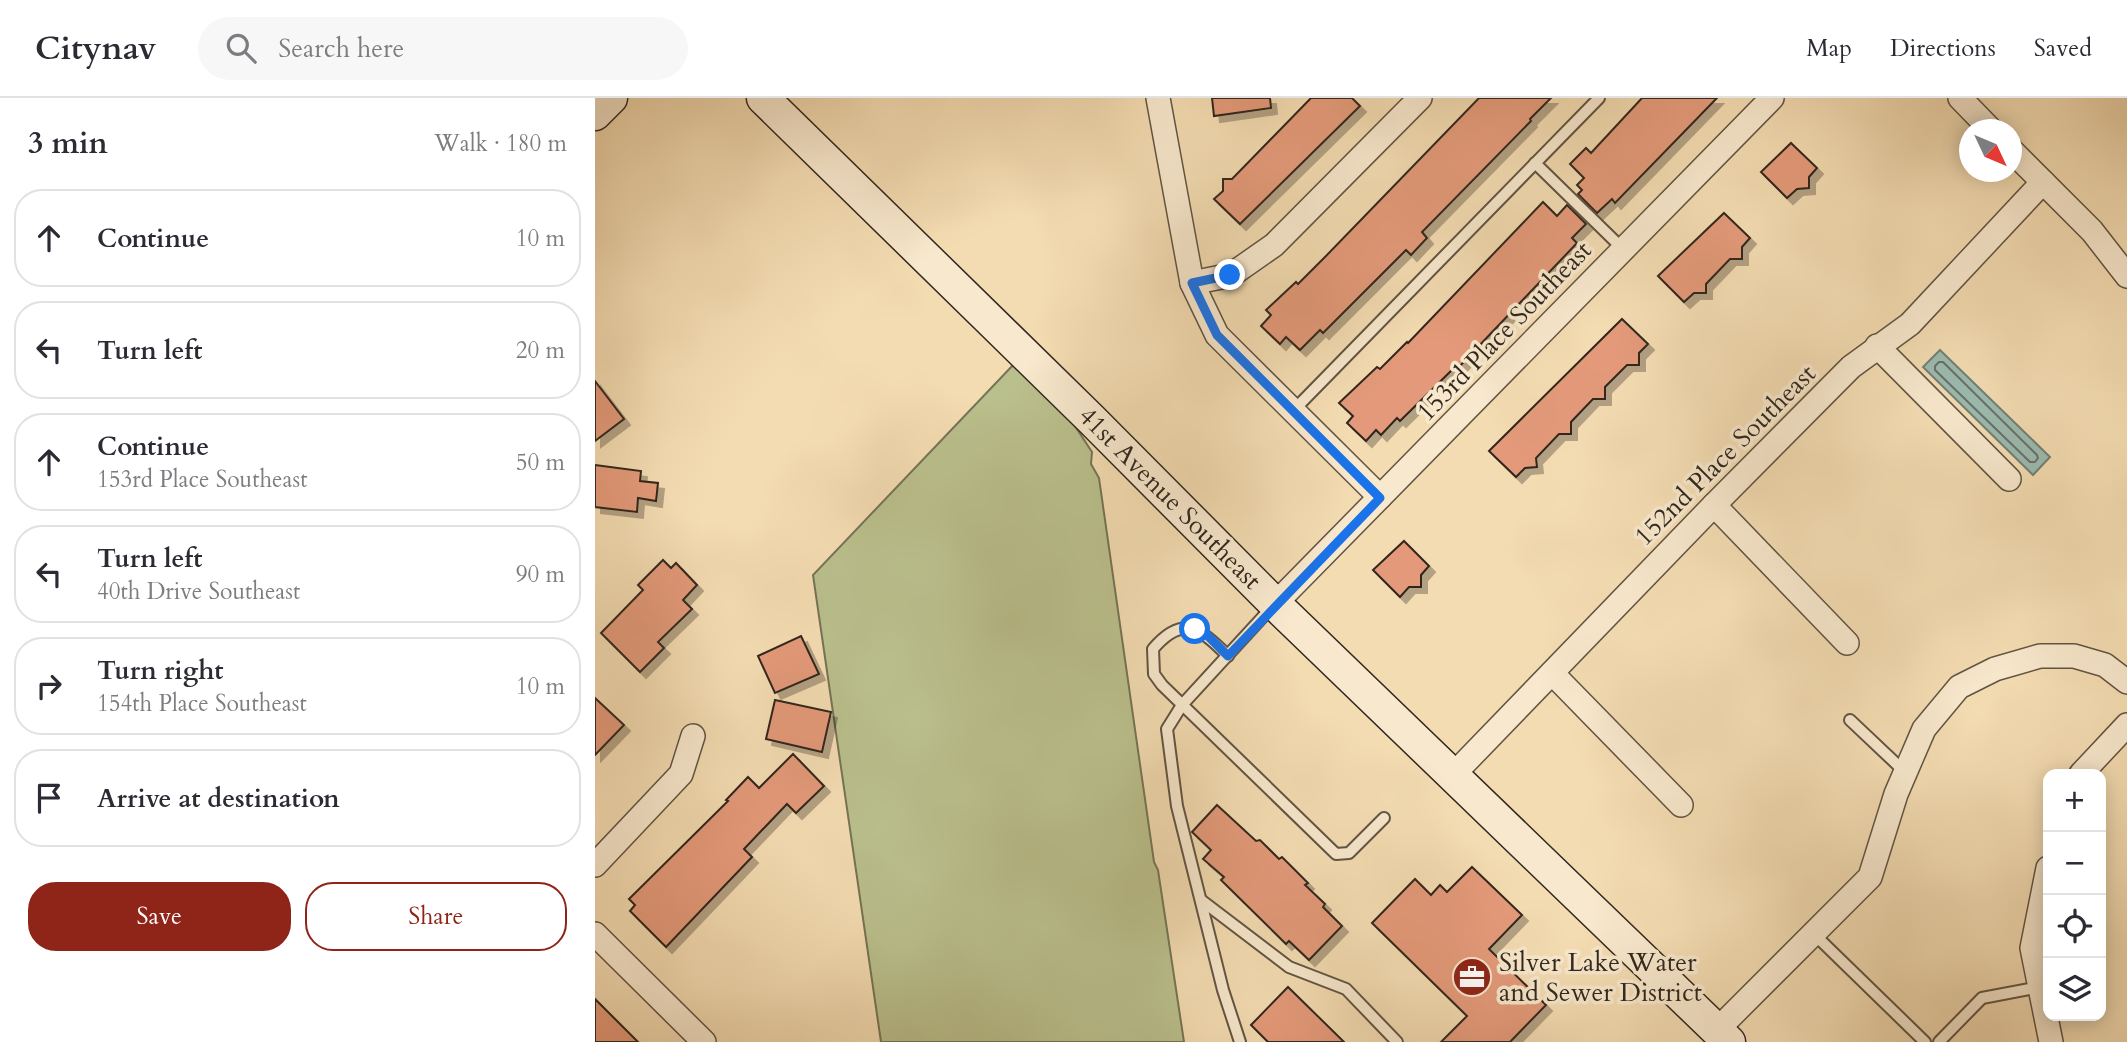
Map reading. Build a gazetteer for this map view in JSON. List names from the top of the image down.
{
  "streets": {
    "street": ["153rd Place Southeast", "152nd Place Southeast", "41st Avenue Southeast"]
  },
  "crossings": [
    ["153rd Place Southeast", "41st Avenue Southeast"],
    ["152nd Place Southeast", "41st Avenue Southeast"]
  ],
  "places": {
    "office": ["Silver Lake Water and Sewer District"]
  },
  "north": "bottom right",
  "page": {
    "header": "Citynav",
    "search": "Search here",
    "nav": ["Map", "Directions", "Saved"],
    "heading": ["3 min", "Walk · 180 m"],
    "list": [
      ["Continue", "10 m"],
      ["Turn left", "20 m"],
      ["Continue", "153rd Place Southeast", "50 m"],
      ["Turn left", "40th Drive Southeast", "90 m"],
      ["Turn right", "154th Place Southeast", "10 m"],
      "Arrive at destination"
    ],
    "map_buttons": ["+", "−"],
    "buttons": ["Save", "Share"]
  }
}
